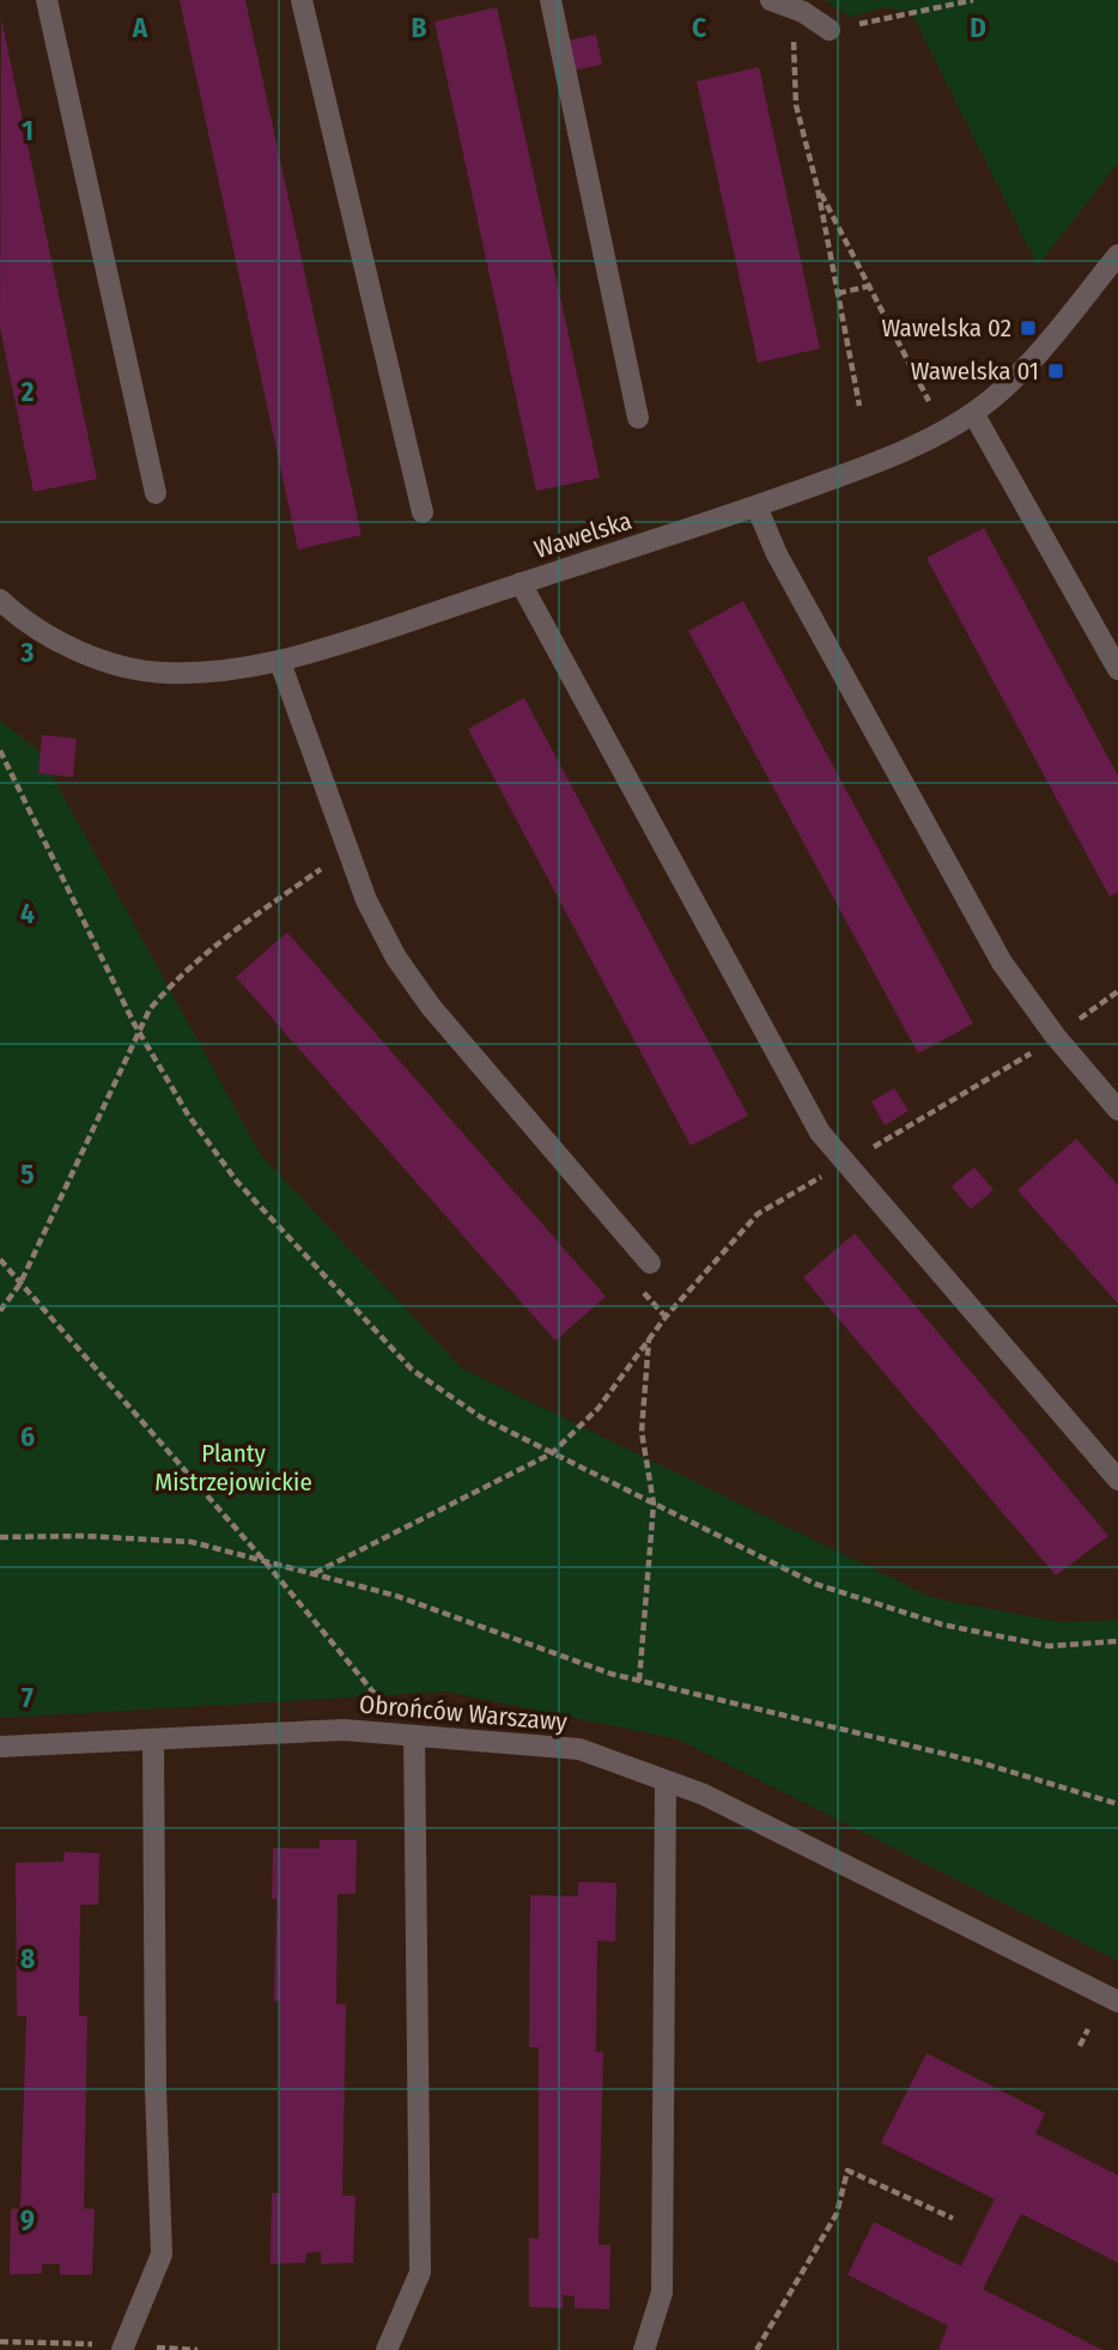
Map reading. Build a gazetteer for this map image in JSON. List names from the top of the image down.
{
  "streets": {
    "street": ["Wawelska", "Obrońców Warszawy"]
  },
  "parks": ["Planty Mistrzejowickie"],
  "places": {
    "transit": ["Wawelska 02", "Wawelska 01"]
  },
  "grid": {
    "columns": [
      "A",
      "B",
      "C",
      "D"
    ],
    "rows": [
      "1",
      "2",
      "3",
      "4",
      "5",
      "6",
      "7",
      "8",
      "9"
    ]
  }
}
